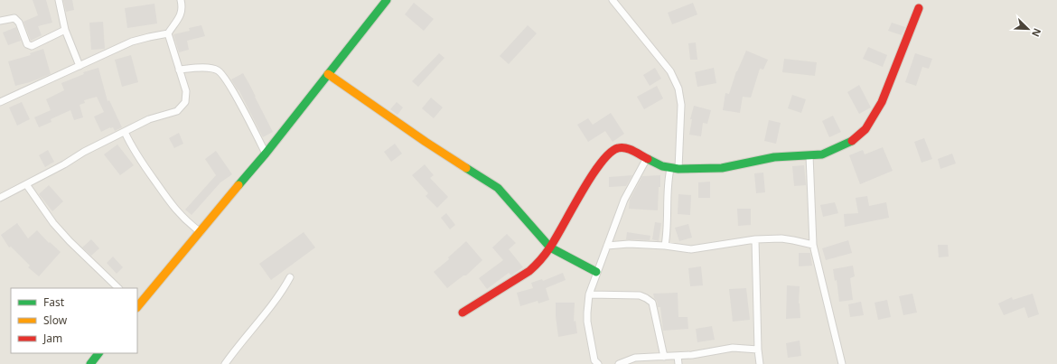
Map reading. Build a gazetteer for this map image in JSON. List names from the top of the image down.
{
  "legend": ["Fast", "Slow", "Jam"],
  "north": "bottom right"
}
